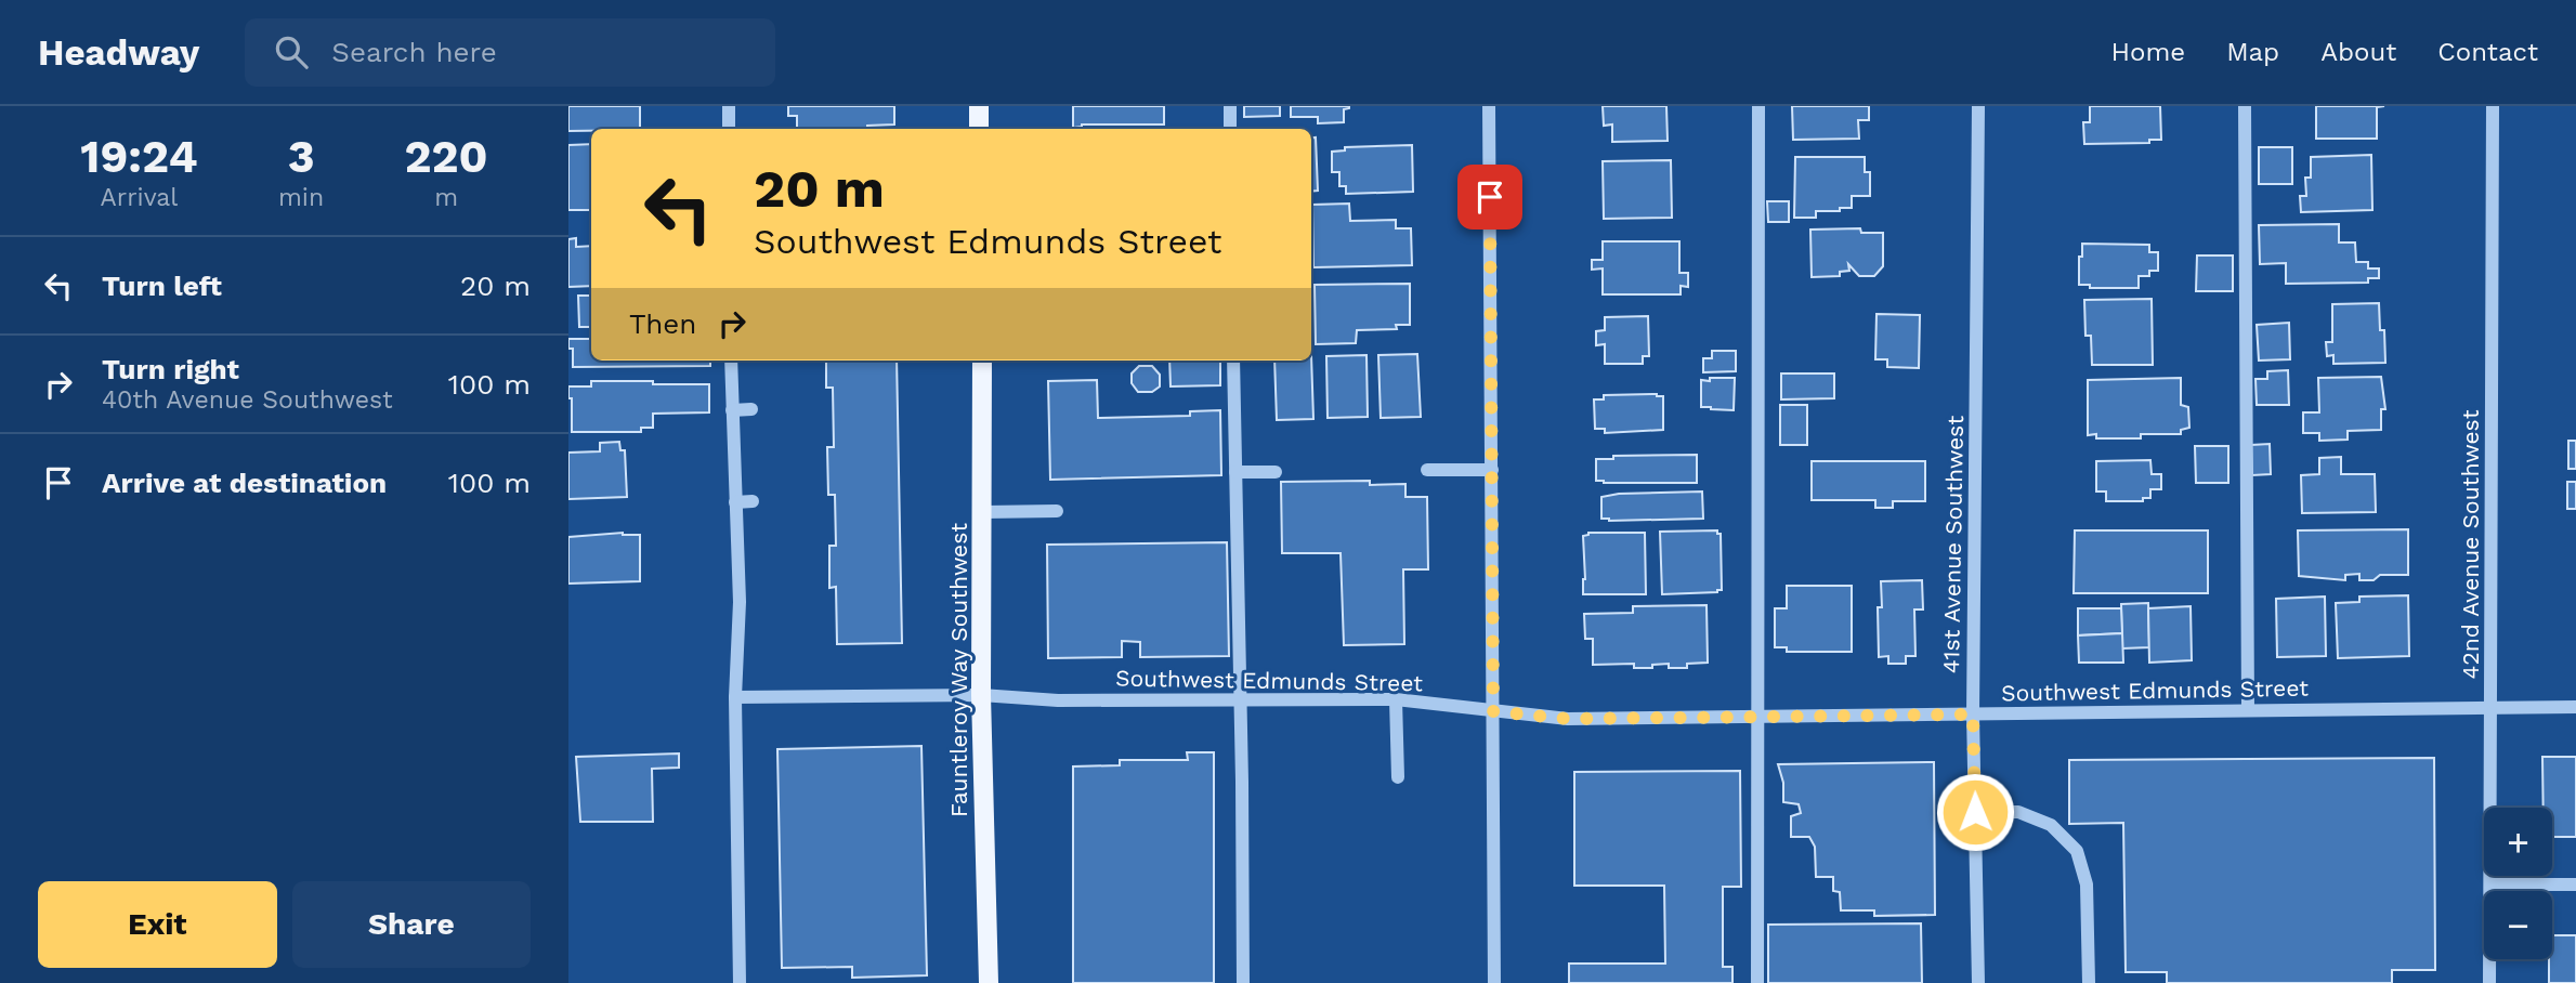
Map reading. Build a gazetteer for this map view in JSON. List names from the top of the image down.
{
  "streets": {
    "main road": ["Fauntleroy Way Southwest"],
    "street": ["41st Avenue Southwest", "42nd Avenue Southwest", "Southwest Edmunds Street"]
  },
  "crossings": [
    ["41st Avenue Southwest", "Southwest Edmunds Street"],
    ["42nd Avenue Southwest", "Southwest Edmunds Street"],
    ["Fauntleroy Way Southwest", "Southwest Edmunds Street"]
  ],
  "page": {
    "header": "Headway",
    "search": "Search here",
    "nav": [
      "Home",
      "Map",
      "About",
      "Contact"
    ],
    "eta": [
      "19:24",
      "Arrival",
      "3",
      "min",
      "220",
      "m"
    ],
    "turn": ["20 m", "Southwest Edmunds Street"],
    "list": [
      {
        "name": "Turn left",
        "value": "20 m"
      },
      {
        "name": "Turn right",
        "note": "40th Avenue Southwest",
        "value": "100 m"
      },
      {
        "name": "Arrive at destination",
        "value": "100 m"
      }
    ],
    "then": "Then",
    "map_buttons": ["+", "−"],
    "buttons": ["Exit", "Share"]
  }
}
